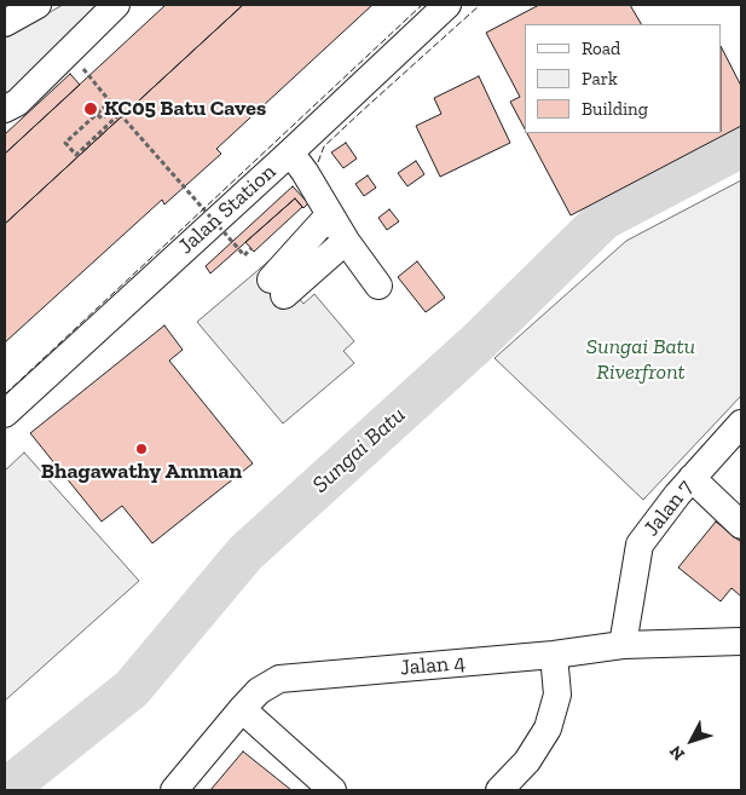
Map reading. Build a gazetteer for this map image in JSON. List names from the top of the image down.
{
  "streets": {
    "street": ["Jalan Station", "Jalan 7", "Jalan 4"]
  },
  "crossings": [
    ["Jalan 7", "Jalan 4"]
  ],
  "water": ["Sungai Batu"],
  "parks": ["Sungai Batu Riverfront"],
  "places": ["KC05 Batu Caves", "Bhagawathy Amman"],
  "legend": ["Road", "Park", "Building"],
  "north": "bottom left"
}
